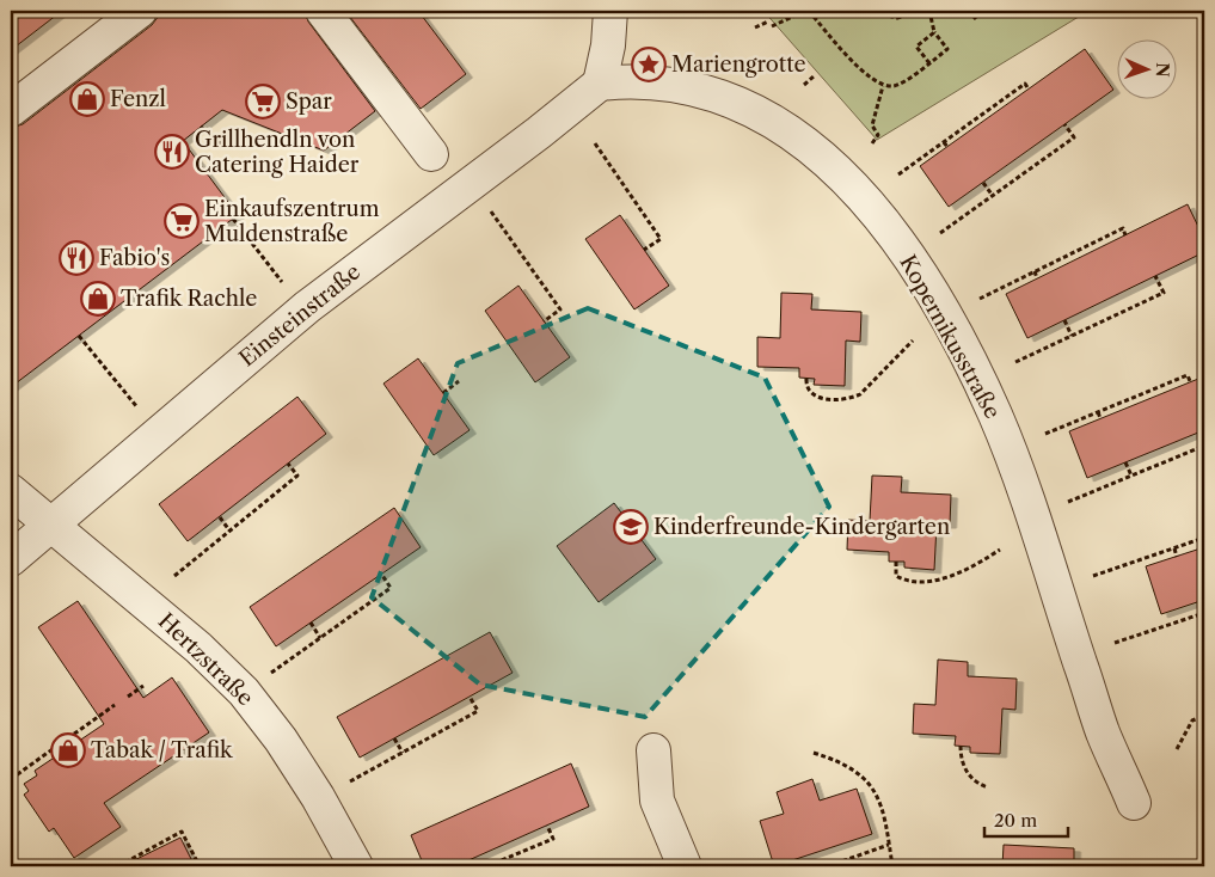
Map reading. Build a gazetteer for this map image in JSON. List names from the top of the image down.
{
  "streets": {
    "street": ["Einsteinstraße", "Kopernikusstraße", "Hertzstraße"]
  },
  "crossings": [
    ["Einsteinstraße", "Kopernikusstraße"],
    ["Einsteinstraße", "Hertzstraße"]
  ],
  "places": {
    "place": ["Mariengrotte"],
    "shop": ["Fenzl", "Trafik Rachle", "Tabak / Trafik"],
    "supermarket": ["Spar", "Einkaufszentrum Muldenstraße"],
    "restaurant": ["Grillhendln von Catering Haider", "Fabio's"],
    "school or university": ["Kinderfreunde-Kindergarten"]
  },
  "scale_bar": "20 m",
  "north": "right"
}
